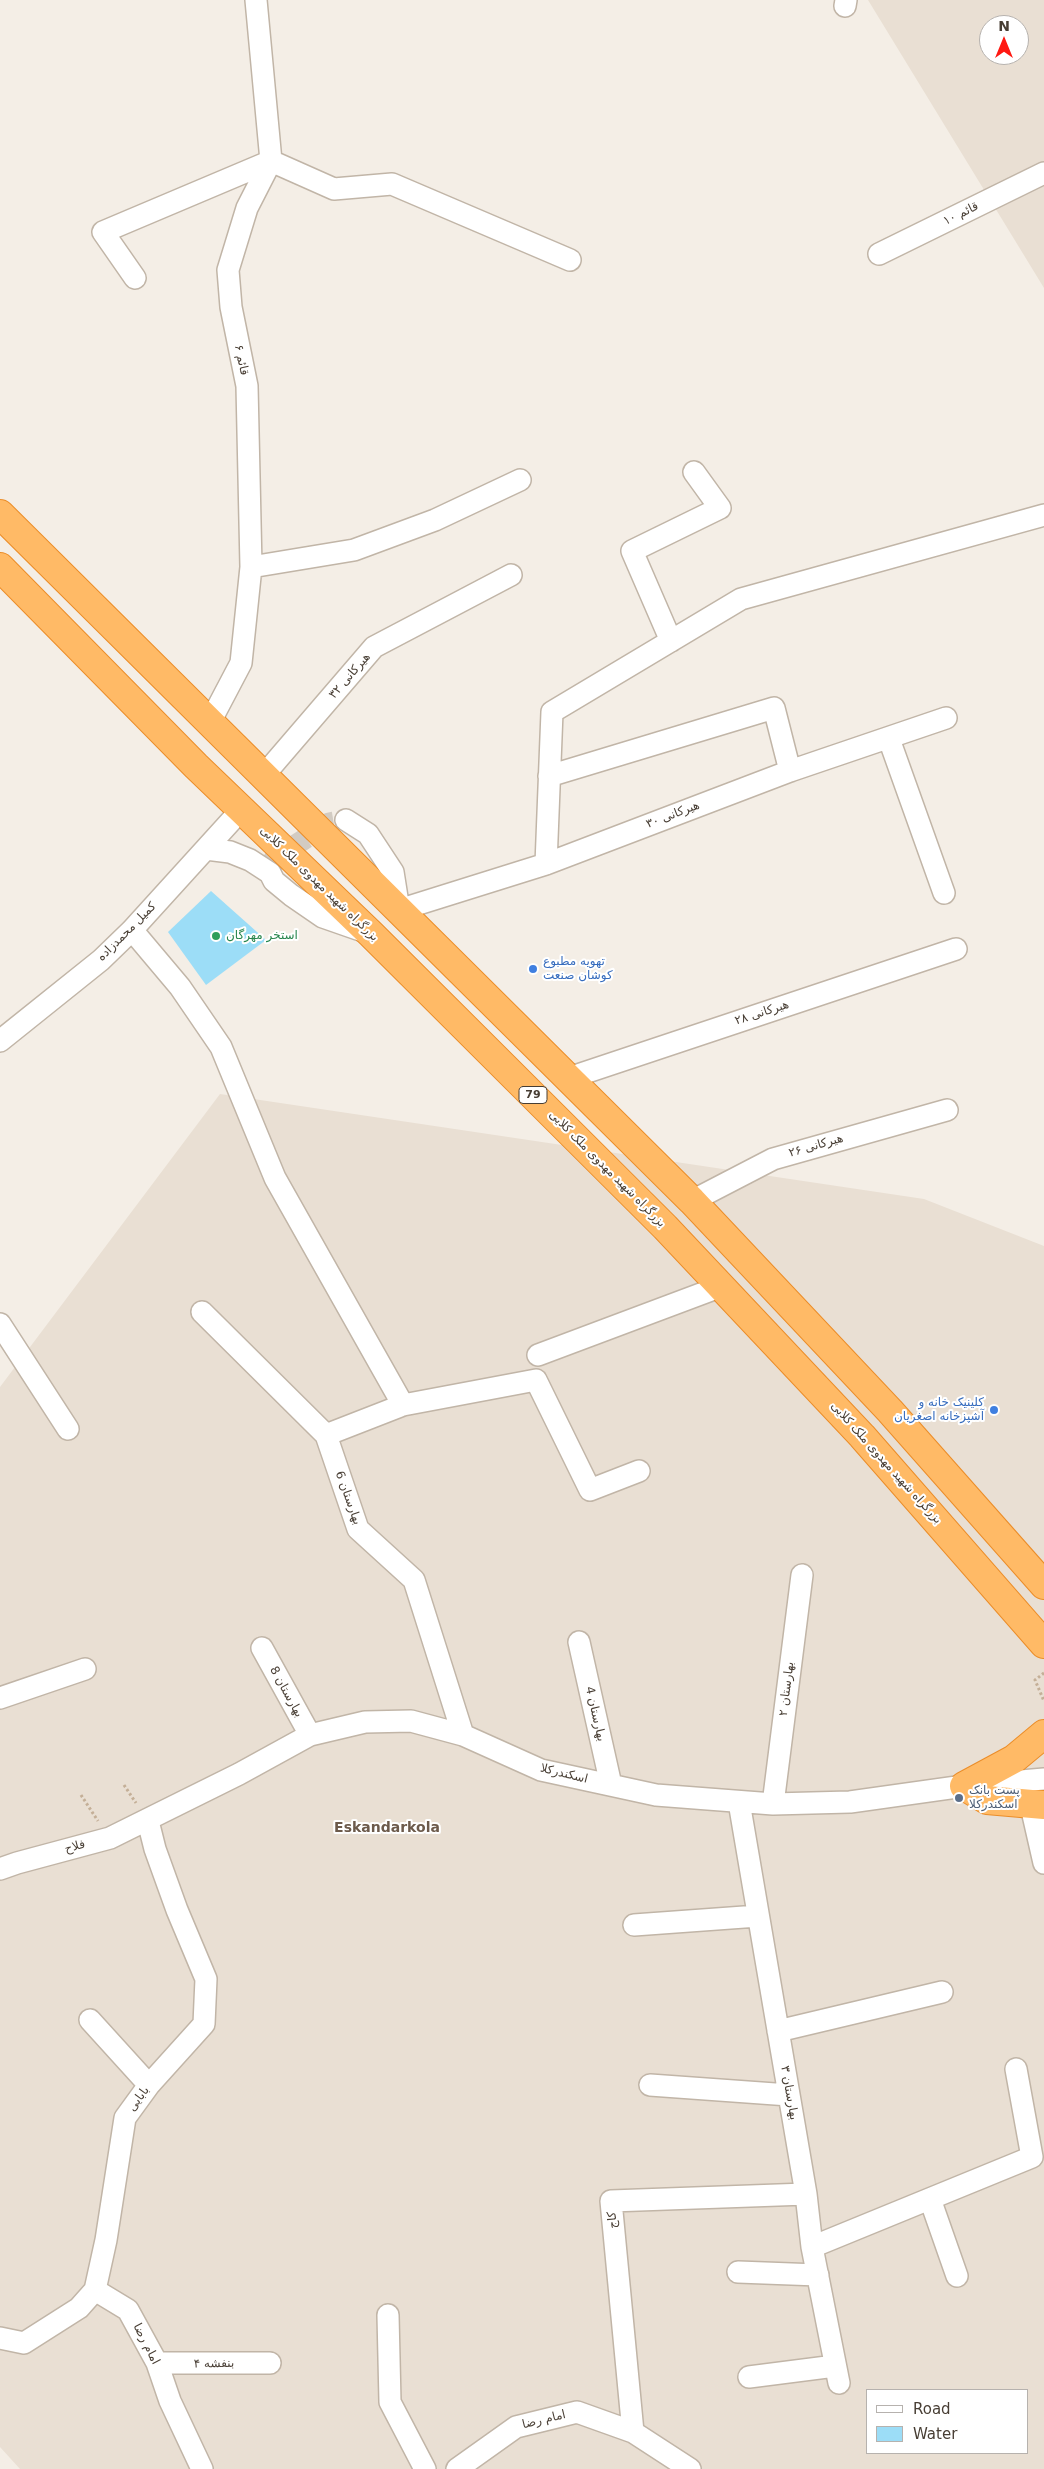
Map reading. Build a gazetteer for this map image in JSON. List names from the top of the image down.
{
  "streets": {
    "highway": ["بزرگراه شهید مهدوی ملک کلایی", "79"],
    "street": [
      "قائم ۱۰",
      "قائم ۶",
      "هیرکانی ۳۲",
      "هیرکانی ۳۰",
      "کمیل محمدزاده",
      "هیرکانی ۲۸",
      "هیرکانی ۲۶",
      "بهارستان 6",
      "بهارستان ۲",
      "بهارستان 8",
      "بهارستان 4",
      "اسکندرکلا",
      "فلاح",
      "بهارستان ۳",
      "بابایی",
      "کاج",
      "امام رضا",
      "بنفشه ۴"
    ]
  },
  "crossings": [
    ["بزرگراه شهید مهدوی ملک کلایی", "کمیل محمدزاده"],
    ["بهارستان 6", "اسکندرکلا"],
    ["بهارستان ۲", "اسکندرکلا"],
    ["بهارستان 8", "اسکندرکلا"],
    ["بهارستان 4", "اسکندرکلا"],
    ["اسکندرکلا", "فلاح"],
    ["اسکندرکلا", "بهارستان ۳"],
    ["اسکندرکلا", "بابایی"],
    ["فلاح", "بابایی"],
    ["بهارستان ۳", "کاج"],
    ["بابایی", "امام رضا"],
    ["کاج", "امام رضا"],
    ["امام رضا", "بنفشه ۴"]
  ],
  "districts": ["Eskandarkola"],
  "places": [
    "استخر مهرگان",
    "تهویه مطبوع کوشان صنعت",
    "کلینیک خانه و آشپزخانه اصغریان",
    "پست بانک اسکندرکلا"
  ],
  "legend": ["Road", "Water"],
  "north": "top"
}
